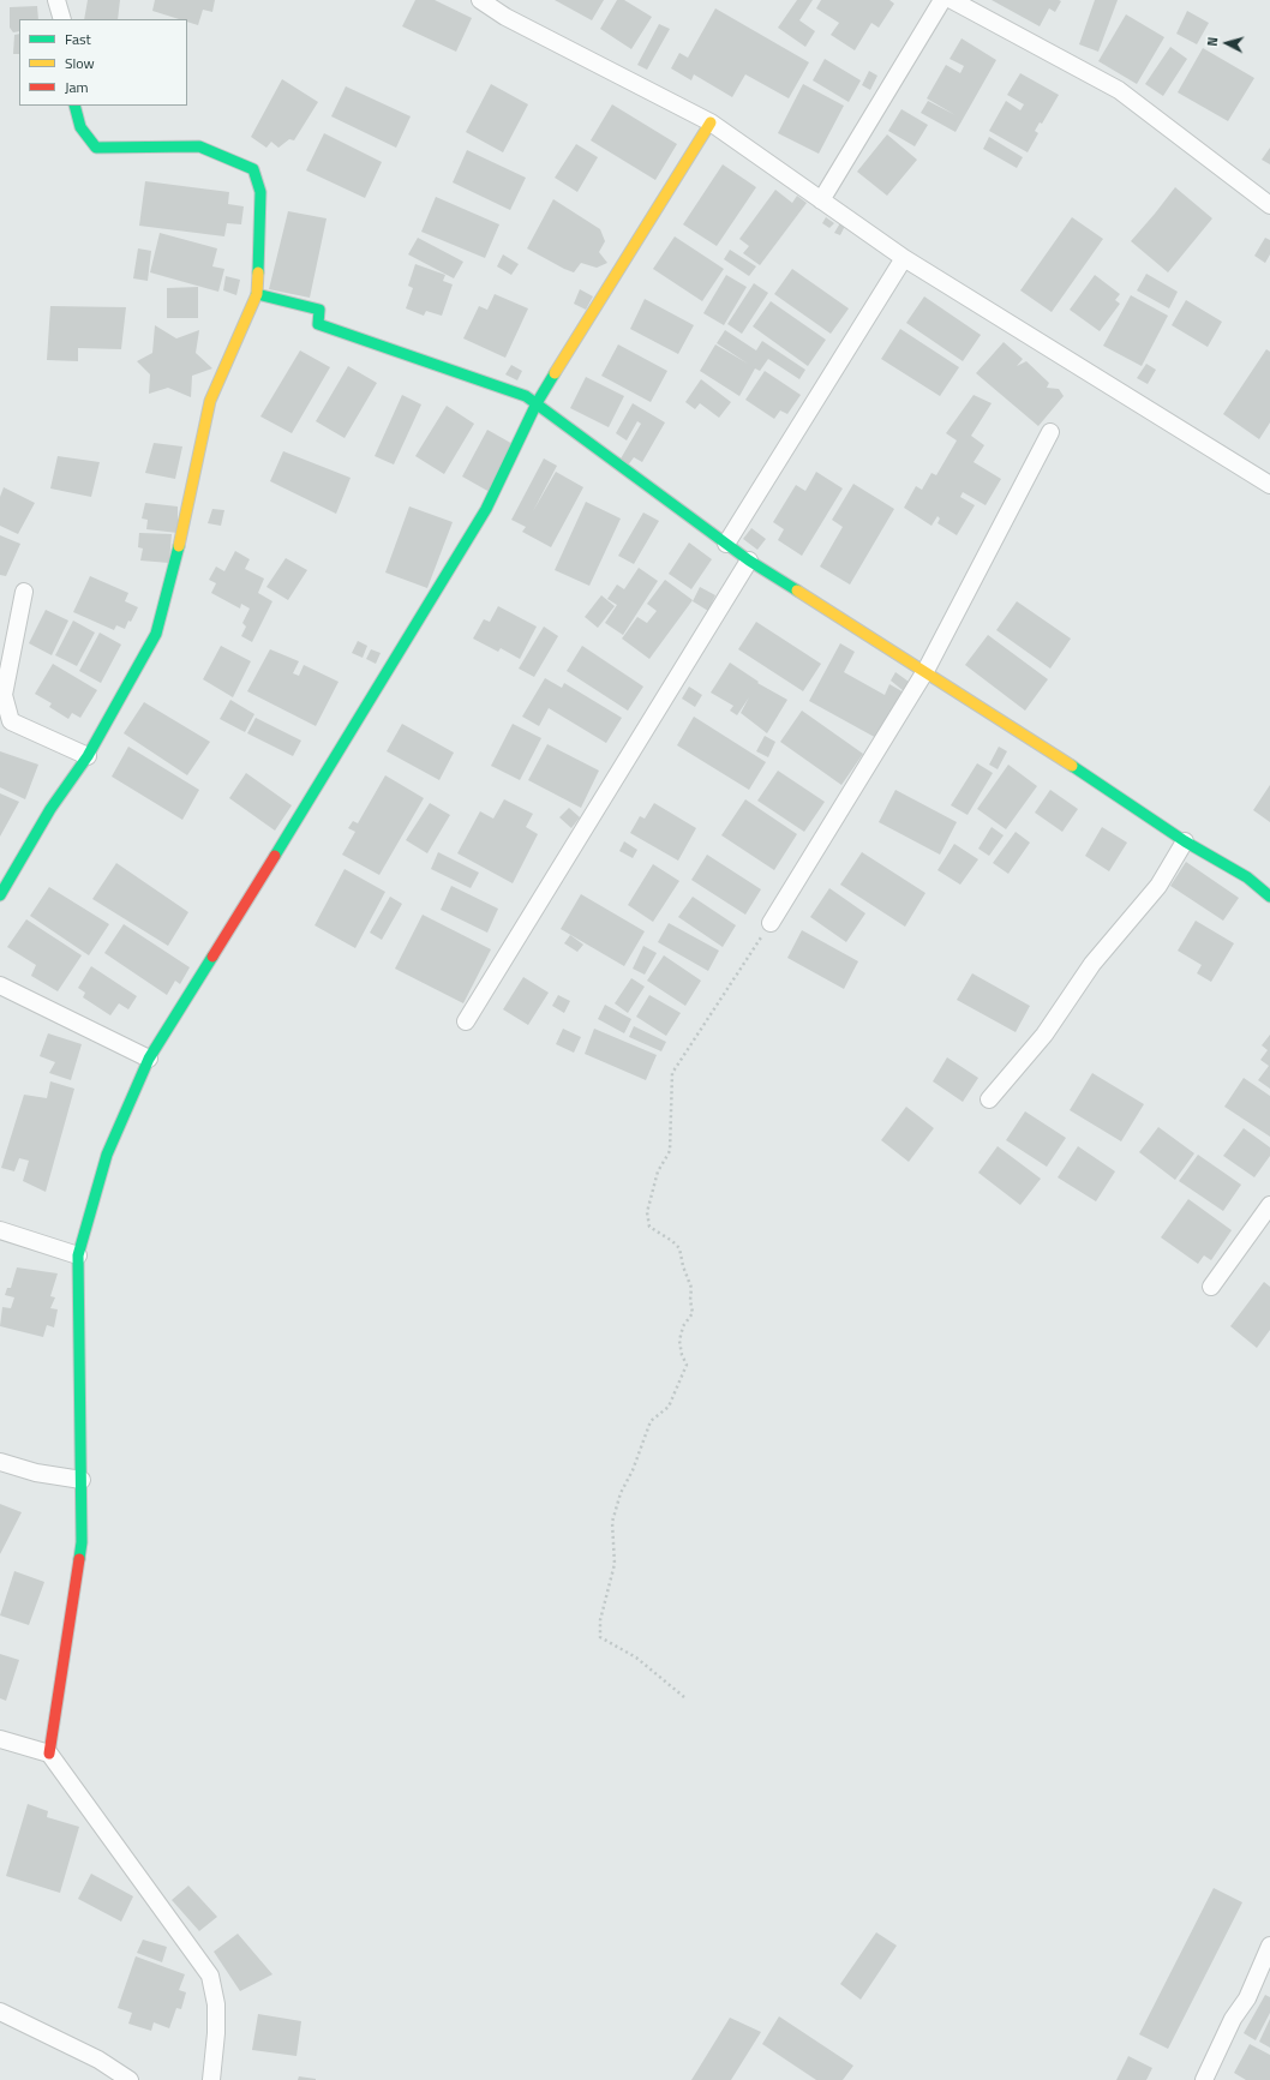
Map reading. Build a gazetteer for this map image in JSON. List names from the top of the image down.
{
  "legend": ["Fast", "Slow", "Jam"],
  "north": "left"
}
